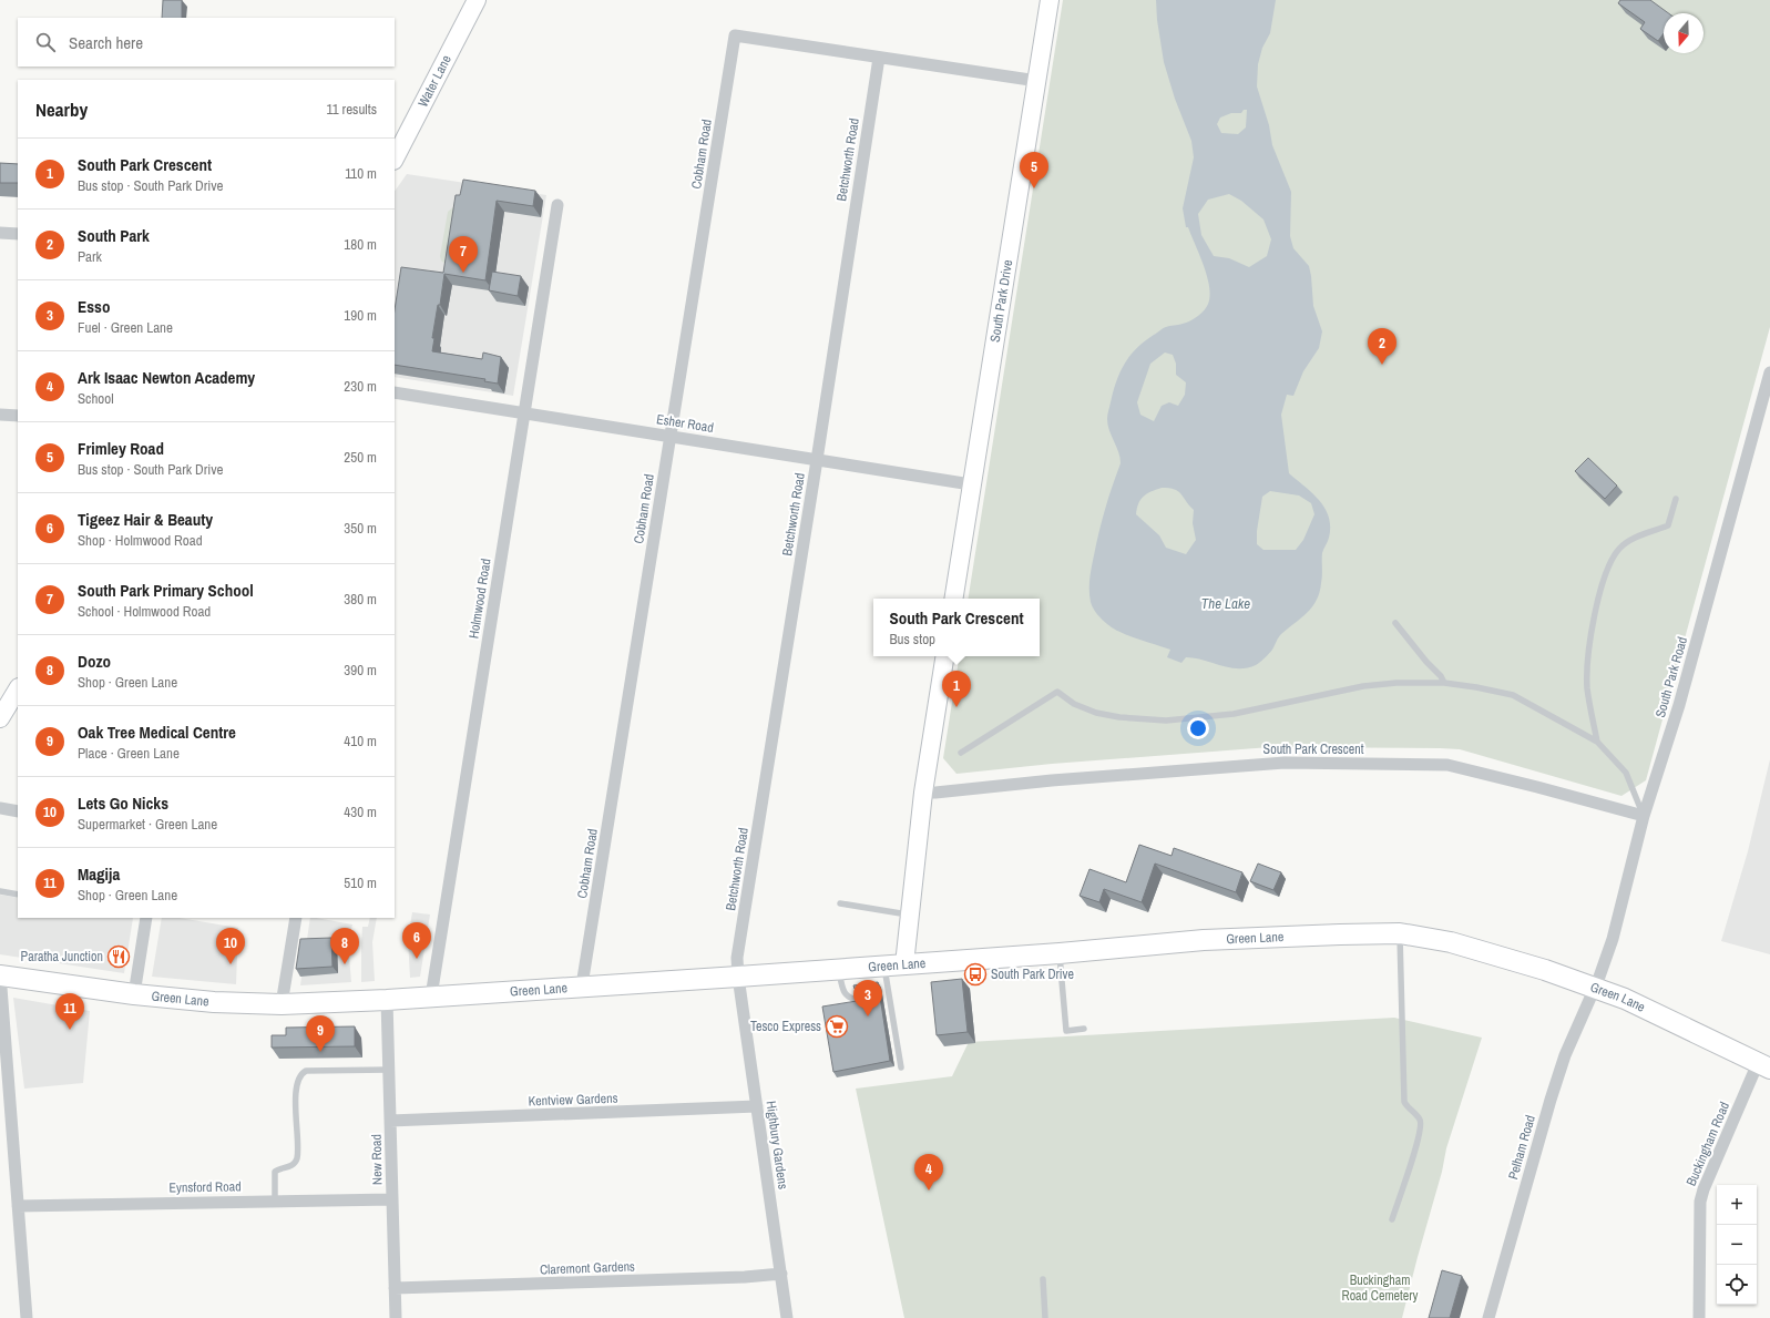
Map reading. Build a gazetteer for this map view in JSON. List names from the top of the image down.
{
  "streets": {
    "main road": ["Green Lane"],
    "street": [
      "Water Lane",
      "Cobham Road",
      "Betchworth Road",
      "South Park Drive",
      "Esher Road",
      "Holmwood Road",
      "South Park Road",
      "South Park Crescent",
      "Kentview Gardens",
      "Buckingham Road",
      "Highbury Gardens",
      "Pelham Road",
      "New Road",
      "Eynsford Road",
      "Claremont Gardens"
    ]
  },
  "crossings": [
    ["Cobham Road", "Betchworth Road"],
    ["Cobham Road", "Esher Road"],
    ["Cobham Road", "Green Lane"],
    ["Betchworth Road", "Esher Road"],
    ["Betchworth Road", "Green Lane"],
    ["Betchworth Road", "Highbury Gardens"],
    ["South Park Drive", "Esher Road"],
    ["Esher Road", "Holmwood Road"],
    ["Holmwood Road", "Green Lane"],
    ["South Park Road", "South Park Crescent"],
    ["South Park Road", "Green Lane"],
    ["South Park Road", "Pelham Road"],
    ["Green Lane", "Buckingham Road"],
    ["Green Lane", "Highbury Gardens"],
    ["Green Lane", "Pelham Road"],
    ["Green Lane", "New Road"],
    ["Kentview Gardens", "Highbury Gardens"],
    ["Kentview Gardens", "New Road"],
    ["Highbury Gardens", "Claremont Gardens"],
    ["New Road", "Eynsford Road"],
    ["New Road", "Claremont Gardens"]
  ],
  "water": ["The Lake"],
  "parks": ["Buckingham Road Cemetery"],
  "places": {
    "restaurant": ["Paratha Junction"],
    "bus stop": ["South Park Drive"],
    "supermarket": ["Tesco Express"]
  },
  "north": "bottom",
  "page": {
    "search": "Search here",
    "heading": ["Nearby", "11 results"],
    "list": [
      {
        "mark": "1",
        "name": "South Park Crescent",
        "note": "Bus stop · South Park Drive",
        "value": "110 m"
      },
      {
        "mark": "2",
        "name": "South Park",
        "note": "Park",
        "value": "180 m"
      },
      {
        "mark": "3",
        "name": "Esso",
        "note": "Fuel · Green Lane",
        "value": "190 m"
      },
      {
        "mark": "4",
        "name": "Ark Isaac Newton Academy",
        "note": "School",
        "value": "230 m"
      },
      {
        "mark": "5",
        "name": "Frimley Road",
        "note": "Bus stop · South Park Drive",
        "value": "250 m"
      },
      {
        "mark": "6",
        "name": "Tigeez Hair & Beauty",
        "note": "Shop · Holmwood Road",
        "value": "350 m"
      },
      {
        "mark": "7",
        "name": "South Park Primary School",
        "note": "School · Holmwood Road",
        "value": "380 m"
      },
      {
        "mark": "8",
        "name": "Dozo",
        "note": "Shop · Green Lane",
        "value": "390 m"
      },
      {
        "mark": "9",
        "name": "Oak Tree Medical Centre",
        "note": "Place · Green Lane",
        "value": "410 m"
      },
      {
        "mark": "10",
        "name": "Lets Go Nicks",
        "note": "Supermarket · Green Lane",
        "value": "430 m"
      },
      {
        "mark": "11",
        "name": "Magija",
        "note": "Shop · Green Lane",
        "value": "510 m"
      }
    ],
    "pins": [
      "5",
      "7",
      "2",
      "1",
      "6",
      "8",
      "10",
      "3",
      "11",
      "9",
      "4"
    ],
    "popup": ["South Park Crescent", "Bus stop"],
    "map_buttons": ["+", "−"]
  }
}
